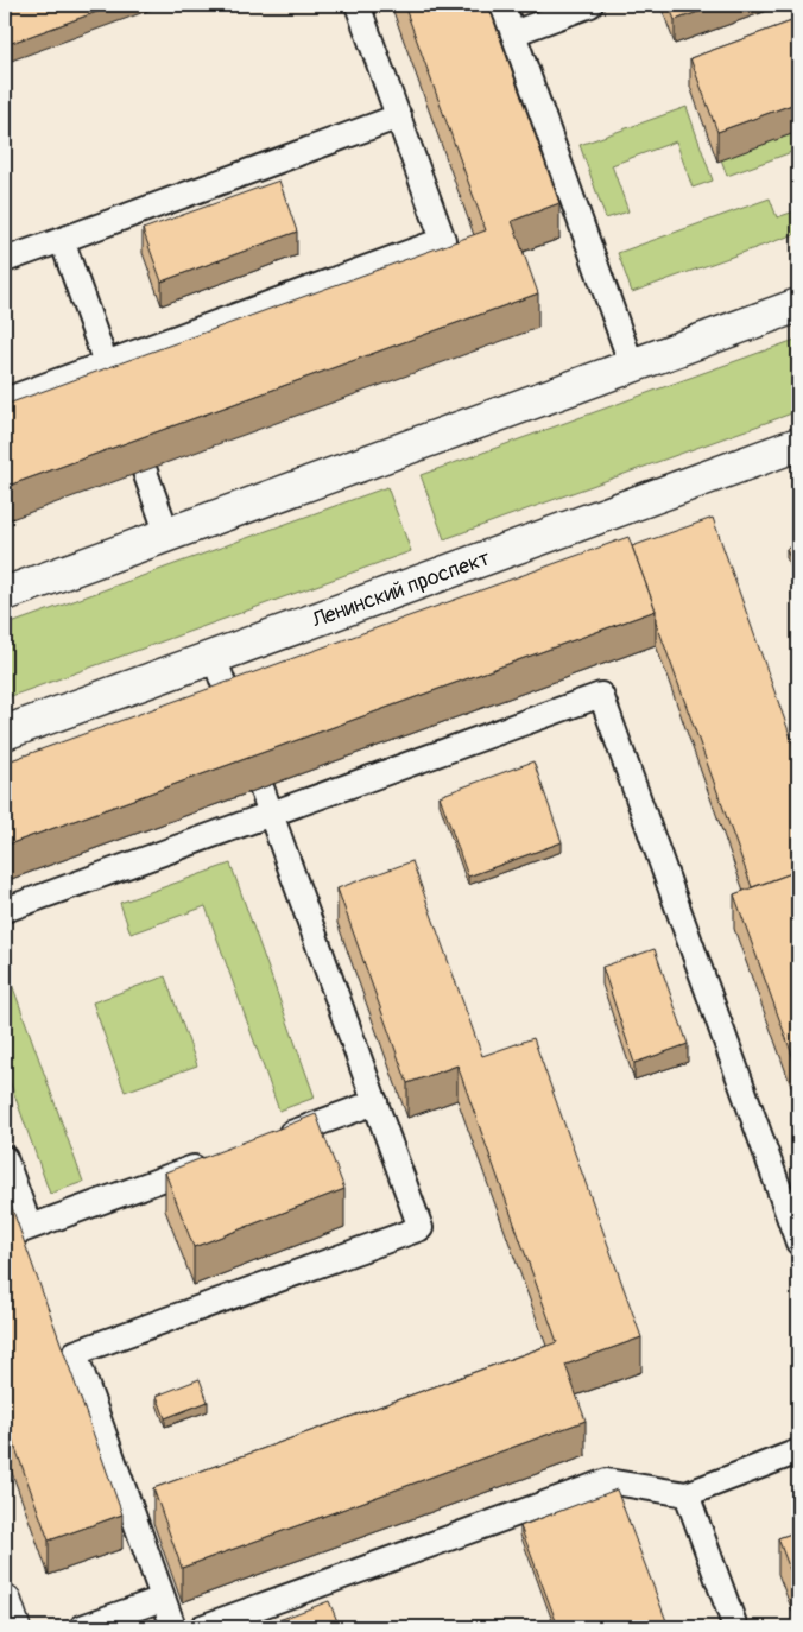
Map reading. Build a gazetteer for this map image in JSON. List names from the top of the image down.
{
  "streets": {
    "main road": ["Ленинский проспект"]
  }
}
